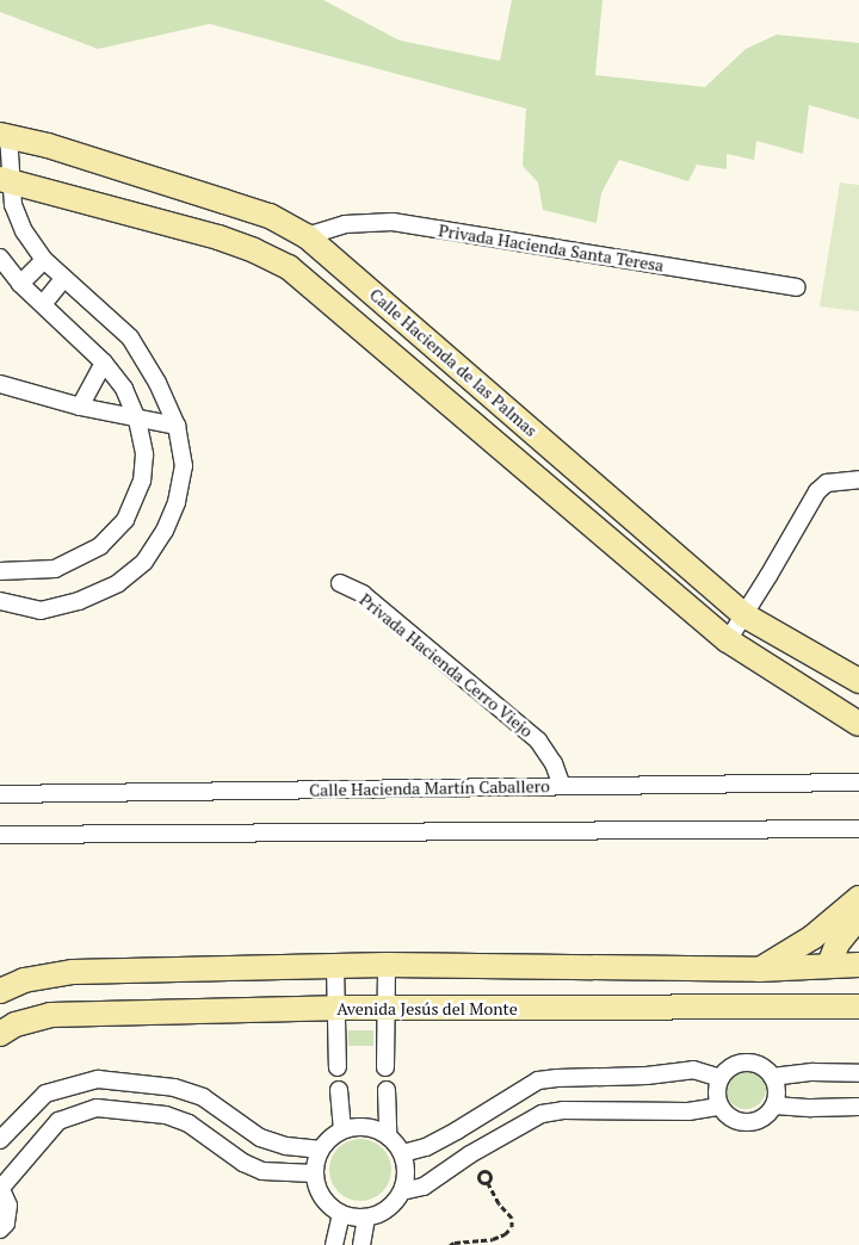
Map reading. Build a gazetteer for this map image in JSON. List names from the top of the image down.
{
  "streets": {
    "main road": ["Calle Hacienda de las Palmas", "Avenida Jesús del Monte"],
    "street": ["Privada Hacienda Santa Teresa", "Privada Hacienda Cerro Viejo", "Calle Hacienda Martín Caballero"]
  },
  "crossings": [
    ["Privada Hacienda Santa Teresa", "Calle Hacienda de las Palmas"],
    ["Privada Hacienda Cerro Viejo", "Calle Hacienda Martín Caballero"]
  ]
}
